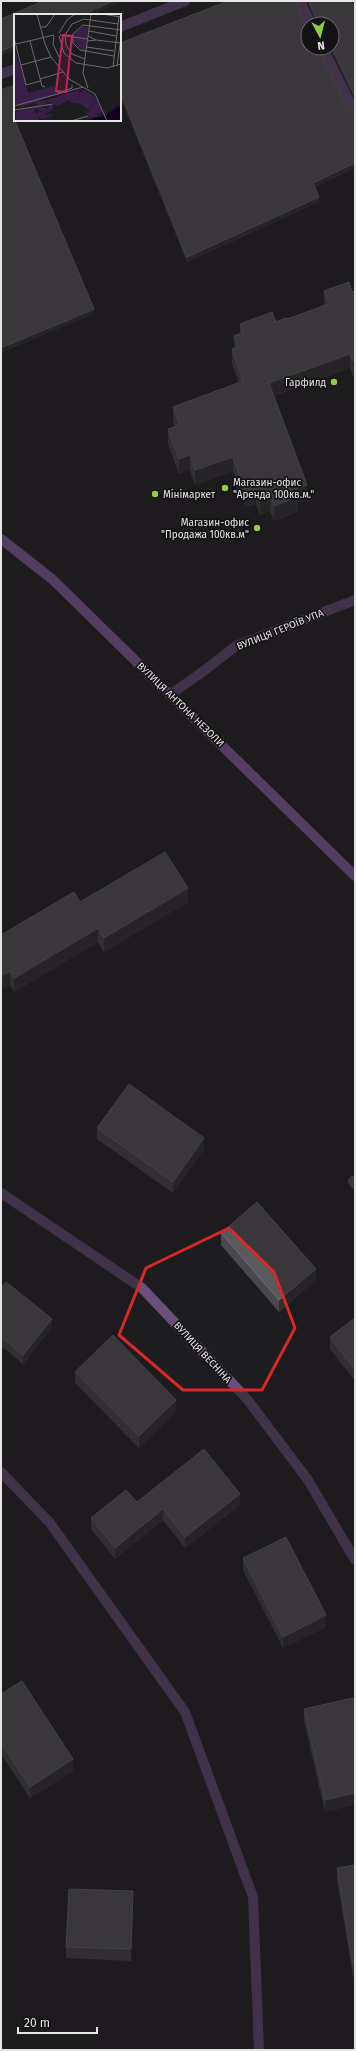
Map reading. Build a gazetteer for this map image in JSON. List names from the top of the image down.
{
  "streets": {
    "main road": ["ВУЛИЦЯ АНТОНА НЕЗОЛИ"],
    "street": ["ВУЛИЦЯ ГЕРОЇВ УПА", "ВУЛИЦЯ ВЕСНІНА"]
  },
  "crossings": [
    ["ВУЛИЦЯ ГЕРОЇВ УПА", "ВУЛИЦЯ АНТОНА НЕЗОЛИ"]
  ],
  "places": [
    "Гарфилд",
    "Магазин-офис \"Аренда 100кв.м.\"",
    "Мінімаркет",
    "Магазин-офис \"Продажа 100кв.м\""
  ],
  "scale_bar": "20 m",
  "north": "bottom"
}
